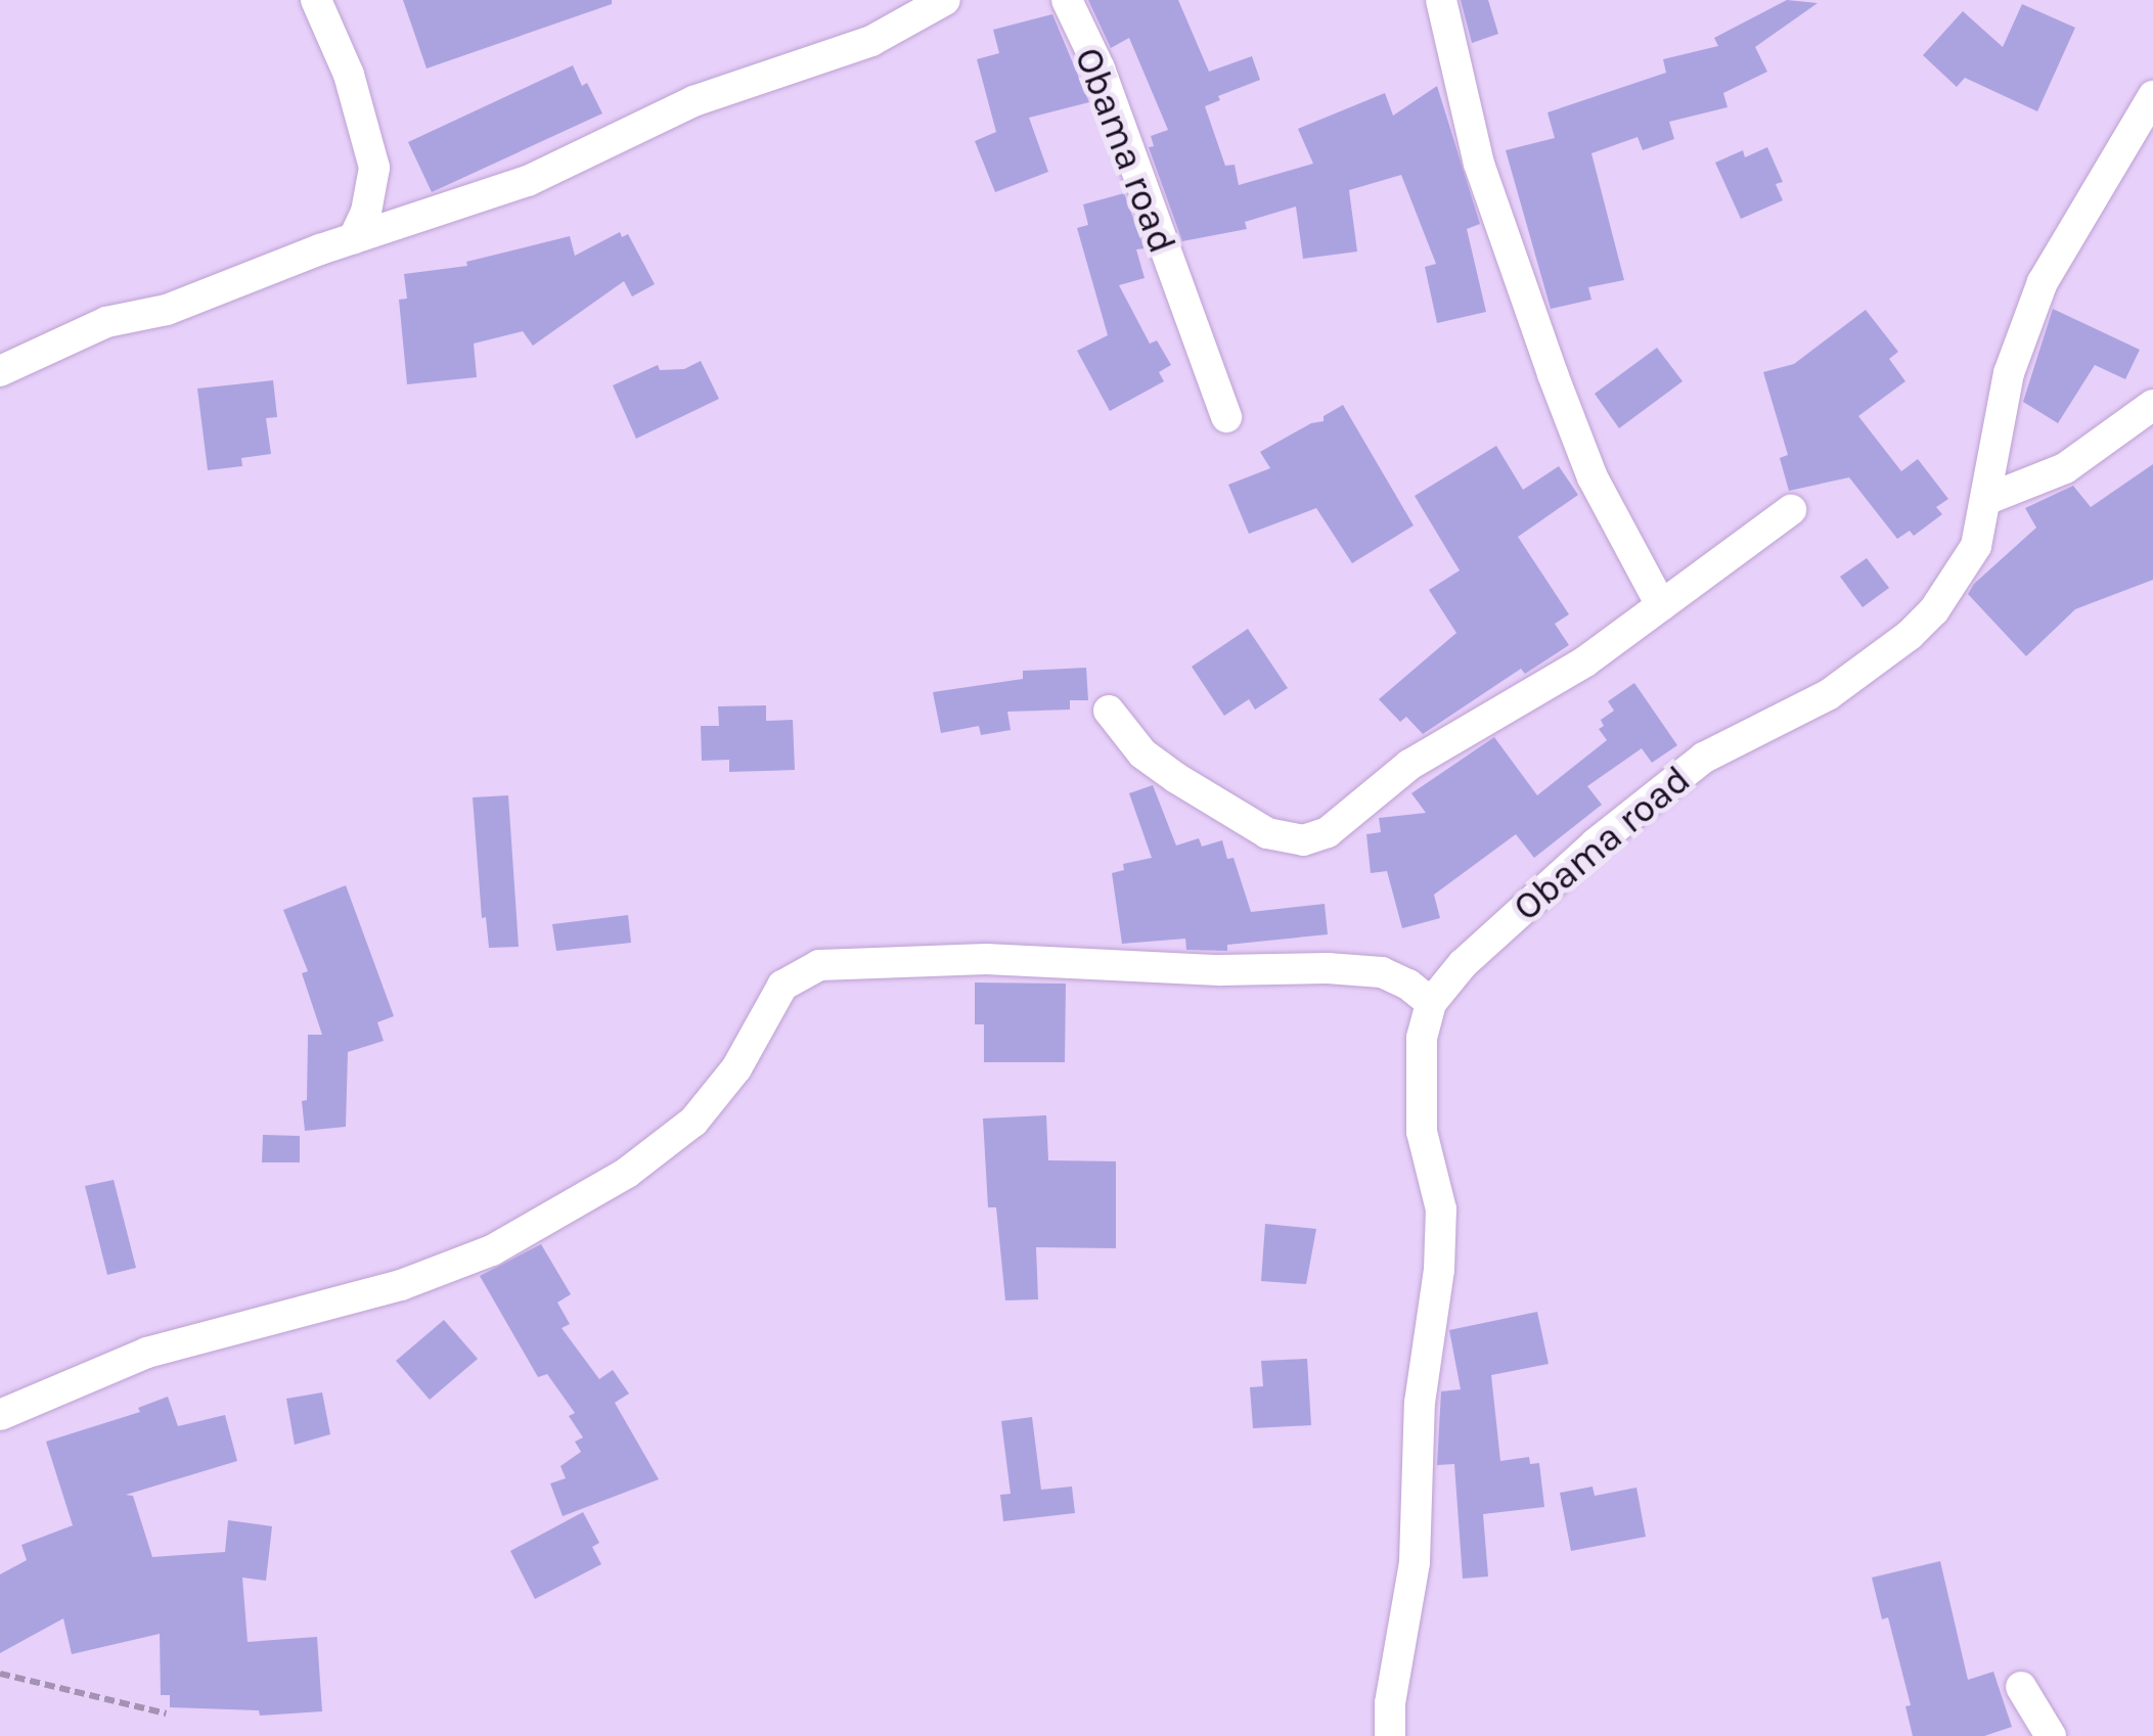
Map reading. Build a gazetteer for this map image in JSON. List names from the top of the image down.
{
  "streets": {
    "street": ["Obama road"]
  }
}
